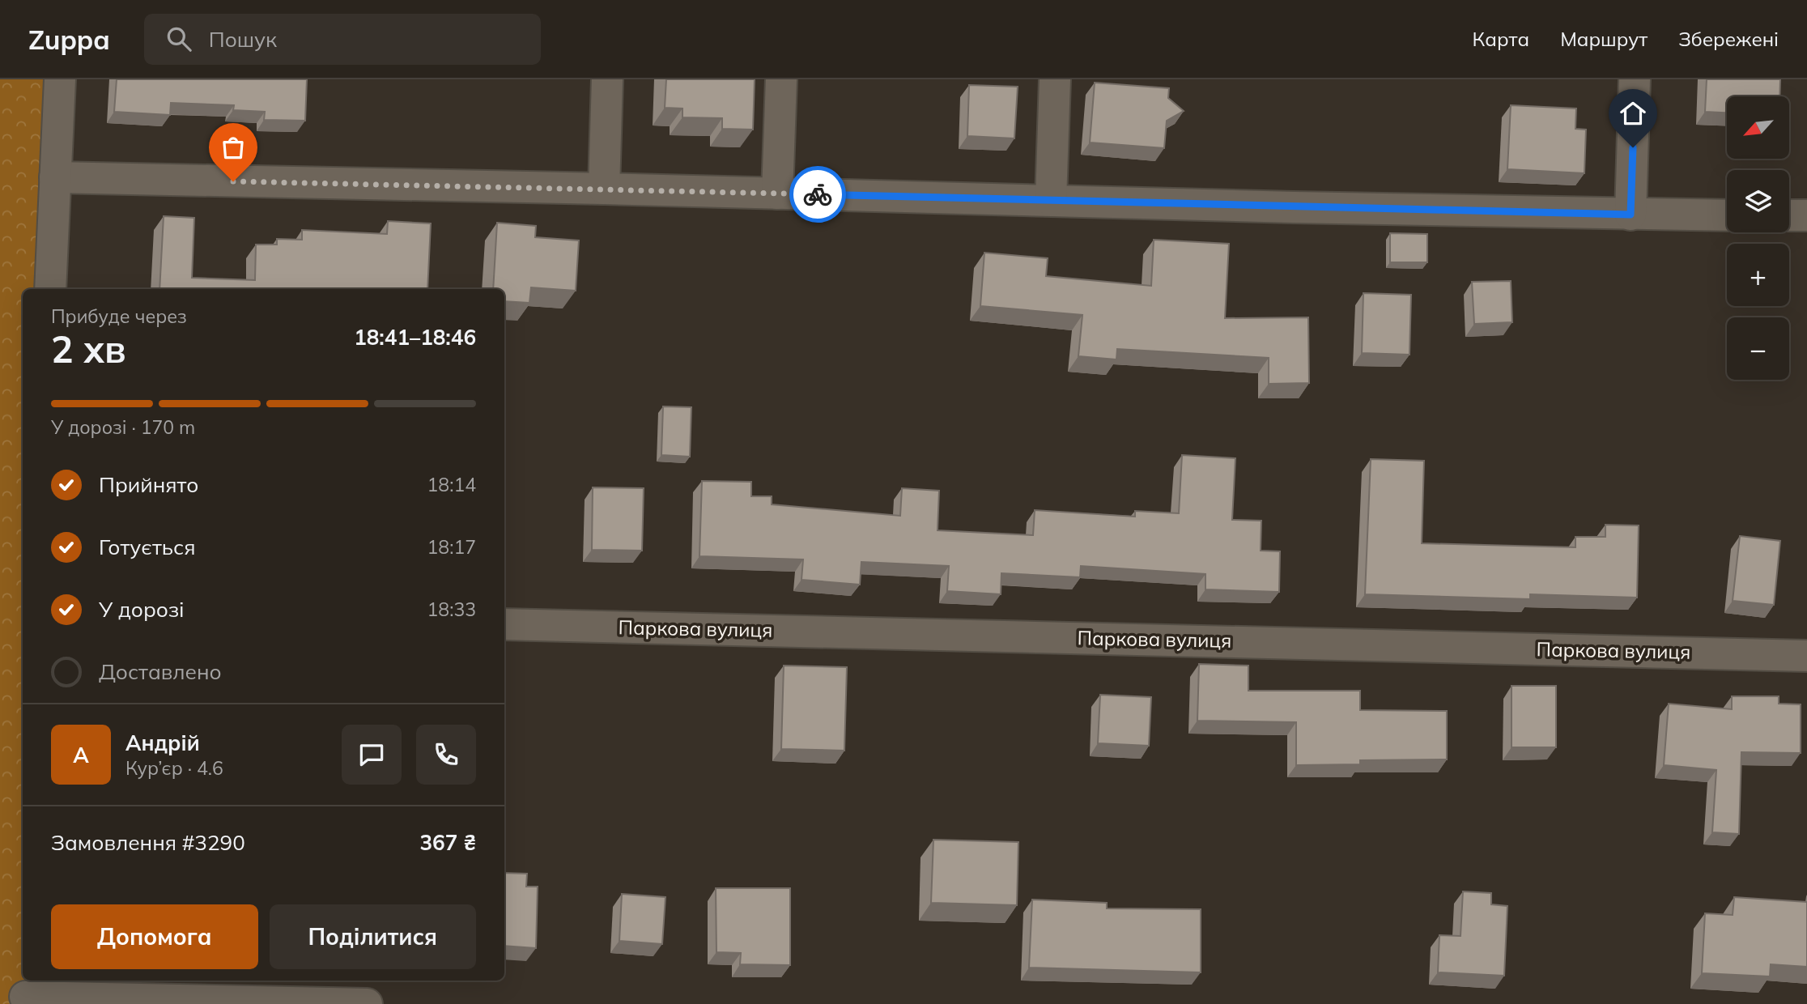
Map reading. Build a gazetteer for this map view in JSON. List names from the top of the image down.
{
  "streets": {
    "street": ["Паркова вулиця"]
  },
  "north": "bottom left",
  "page": {
    "header": "Zuppa",
    "search": "Пошук",
    "nav": ["Карта", "Маршрут", "Збережені"],
    "map_buttons": ["+", "−"],
    "heading": ["2 хв", "Прибуде через", "18:41–18:46"],
    "panel": [
      "Андрій",
      "Кур’єр · 4.6",
      "Замовлення #3290",
      "367 ₴"
    ],
    "bar": "У дорозі · 170 m",
    "list": [
      ["Прийнято", "18:14"],
      ["Готується", "18:17"],
      ["У дорозі", "18:33"],
      "Доставлено"
    ],
    "round": "А",
    "buttons": ["Допомога", "Поділитися"]
  }
}
